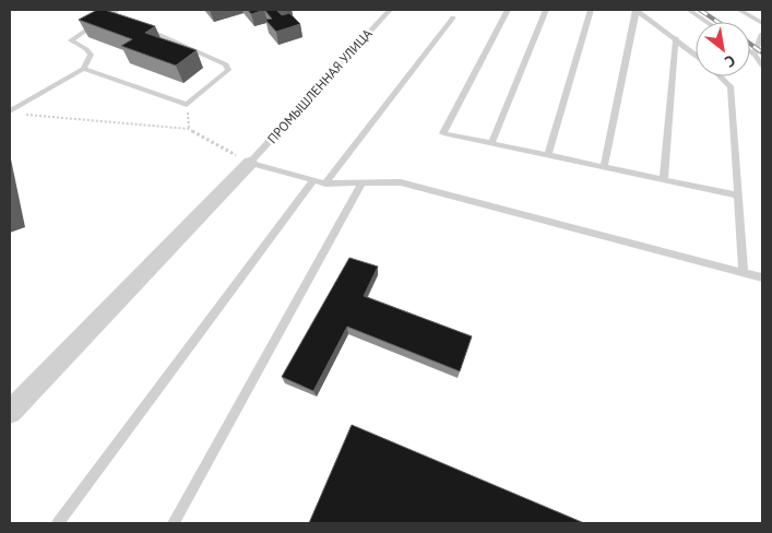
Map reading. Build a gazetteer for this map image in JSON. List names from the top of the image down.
{
  "streets": {
    "lane": ["ПРОМЫШЛЕННАЯ УЛИЦА"]
  },
  "north": "bottom right"
}
